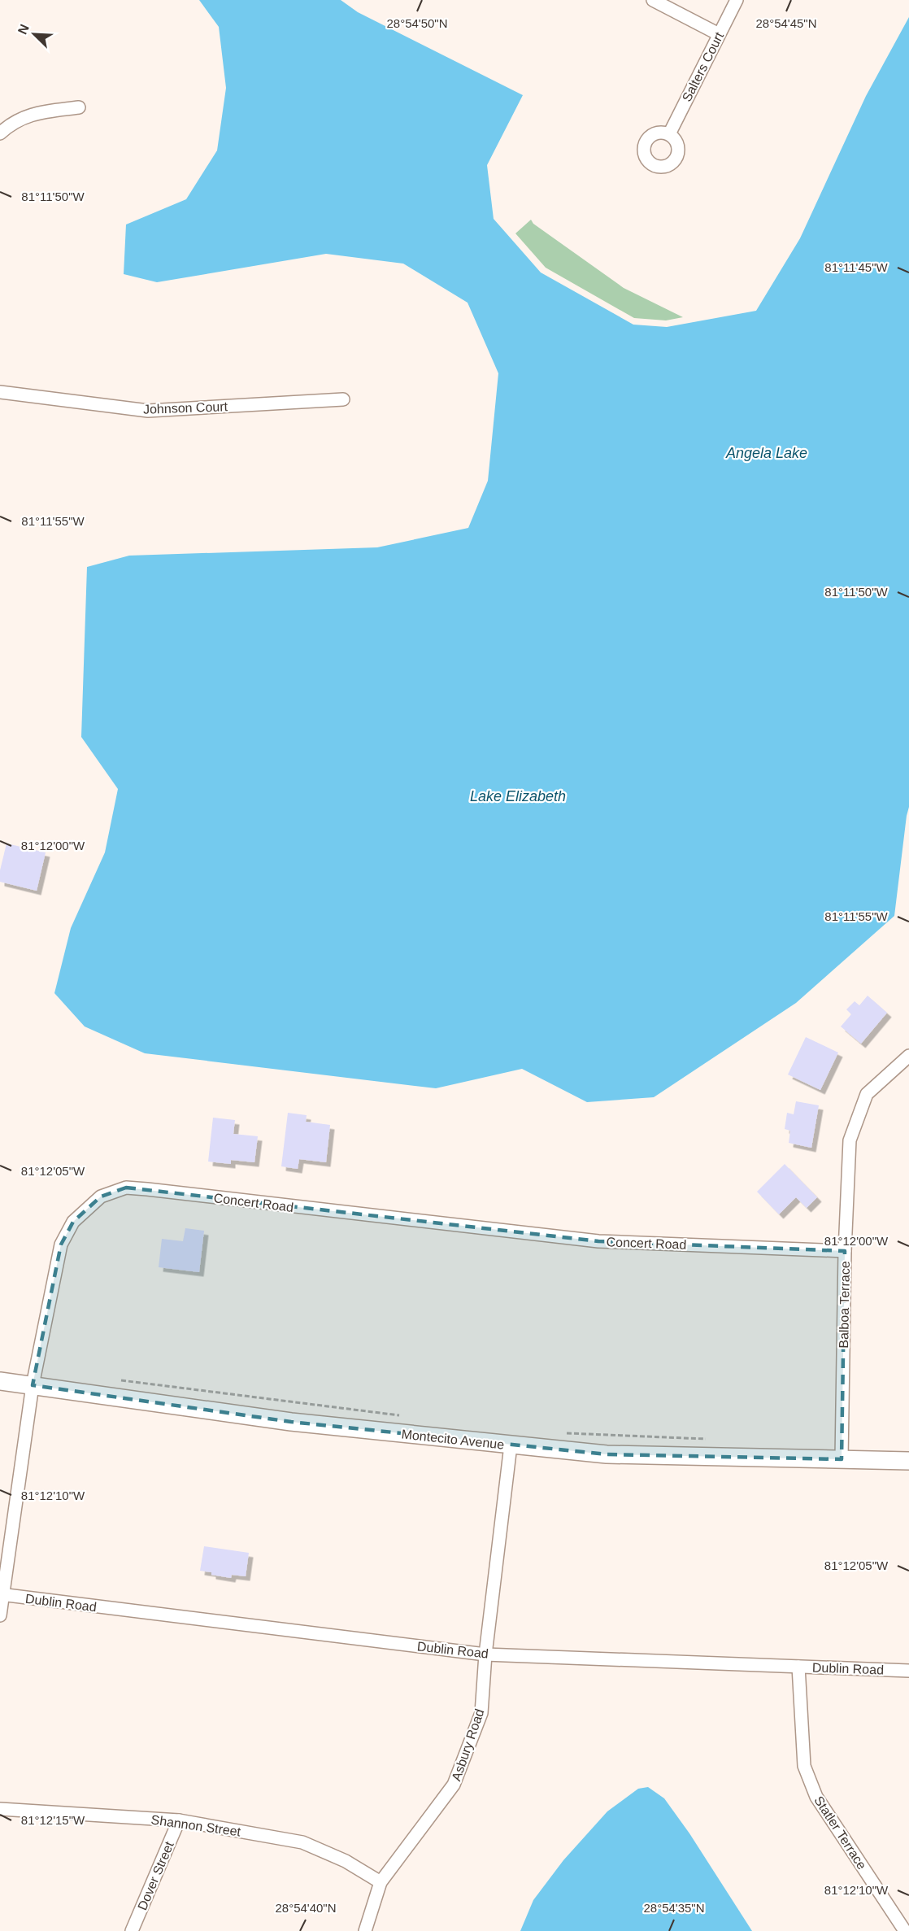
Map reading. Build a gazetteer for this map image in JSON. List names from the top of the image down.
{
  "streets": {
    "street": [
      "Salters Court",
      "Johnson Court",
      "Concert Road",
      "Balboa Terrace",
      "Montecito Avenue",
      "Dublin Road",
      "Asbury Road",
      "Shannon Street",
      "Statler Terrace",
      "Dover Street"
    ]
  },
  "crossings": [
    ["Concert Road", "Balboa Terrace"],
    ["Concert Road", "Montecito Avenue"],
    ["Concert Road", "Dublin Road"],
    ["Balboa Terrace", "Montecito Avenue"],
    ["Montecito Avenue", "Asbury Road"],
    ["Dublin Road", "Asbury Road"],
    ["Dublin Road", "Statler Terrace"],
    ["Asbury Road", "Shannon Street"],
    ["Shannon Street", "Dover Street"]
  ],
  "water": ["Angela Lake", "Lake Elizabeth"],
  "north": "top left",
  "coordinates": [
    "28°54'50\"N",
    "28°54'45\"N",
    "81°11'50\"W",
    "81°11'45\"W",
    "81°11'55\"W",
    "81°12'00\"W",
    "81°12'05\"W",
    "81°12'10\"W",
    "81°12'15\"W",
    "28°54'40\"N",
    "28°54'35\"N"
  ]
}
